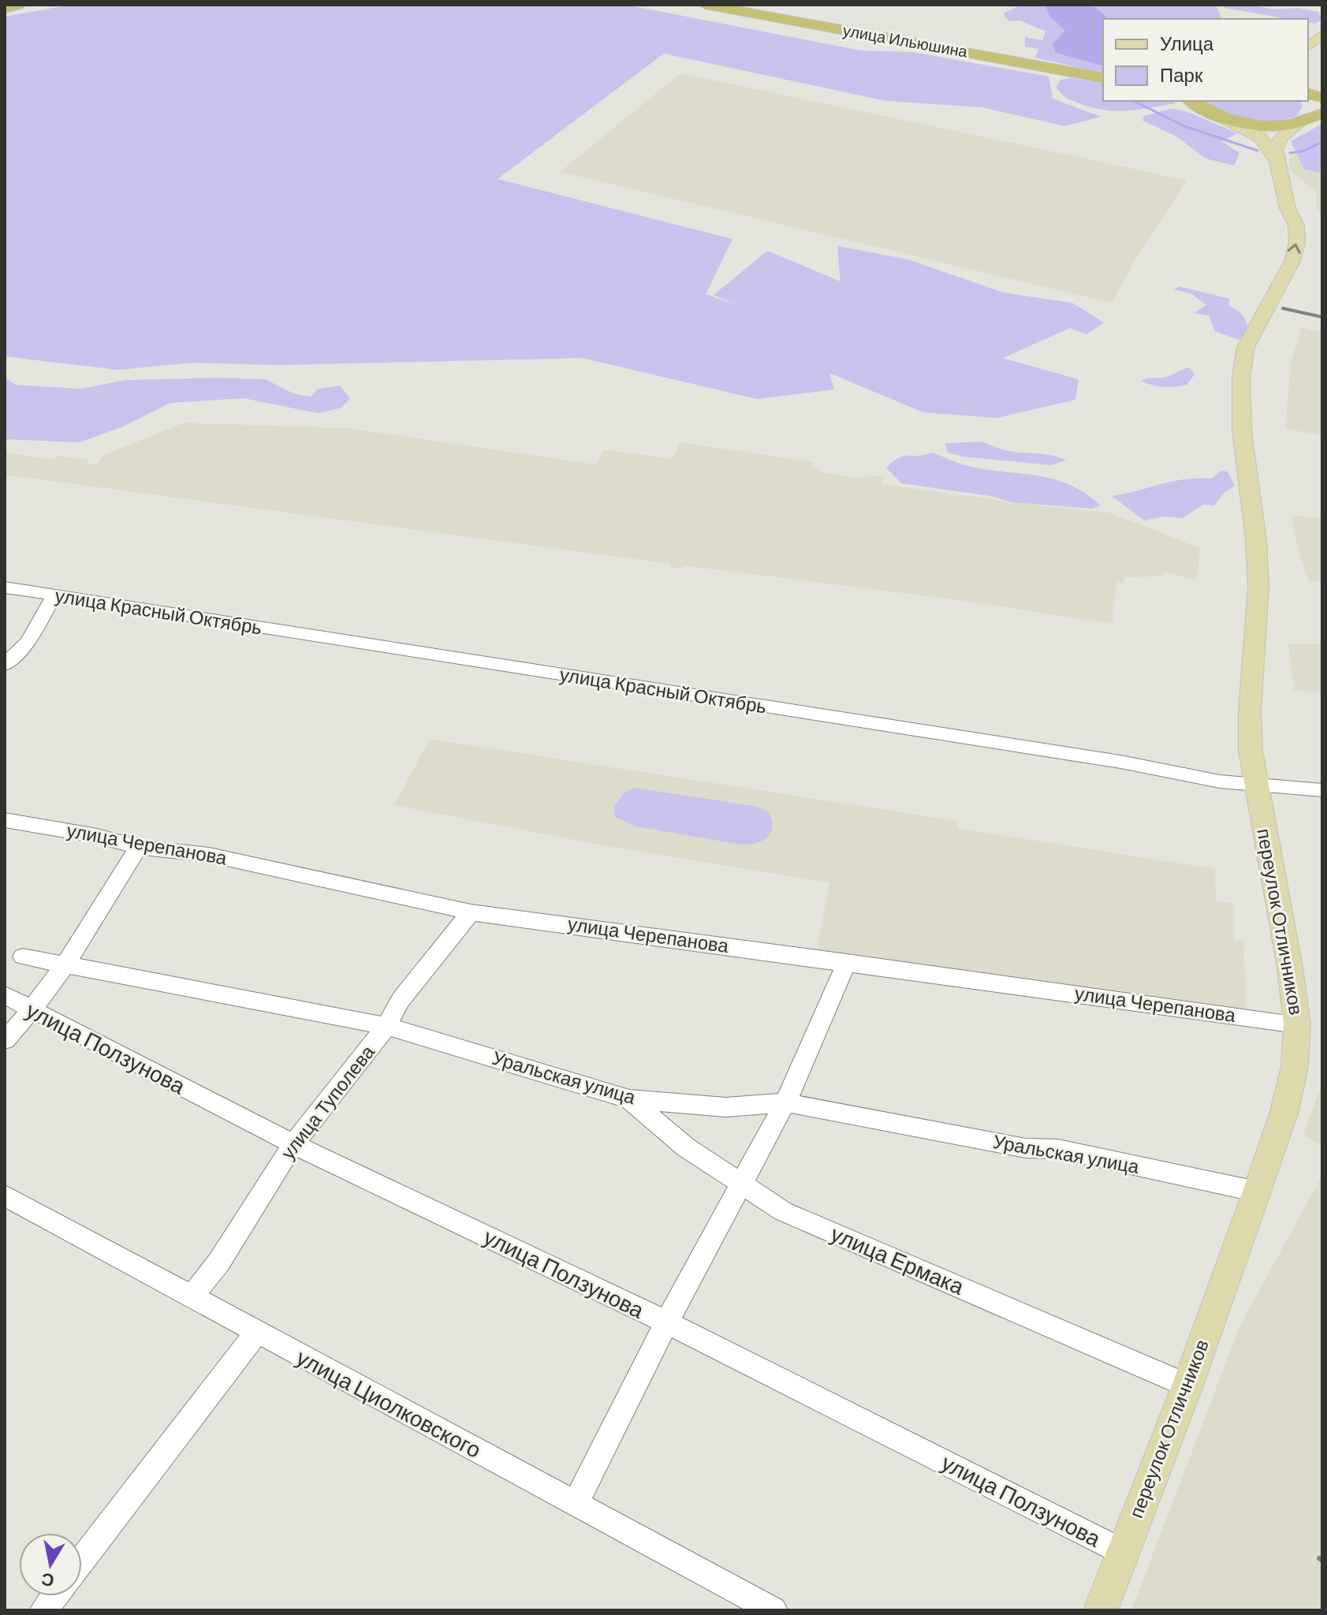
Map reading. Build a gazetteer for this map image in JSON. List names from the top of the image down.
{
  "streets": {
    "highway": ["улица Ильюшина"],
    "main road": ["переулок Отличников"],
    "street": [
      "улица Красный Октябрь",
      "улица Черепанова",
      "улица Ползунова",
      "Уральская улица",
      "улица Туполева",
      "улица Ермака",
      "улица Циолковского"
    ]
  },
  "crossings": [
    ["улица Красный Октябрь", "переулок Отличников"],
    ["улица Черепанова", "переулок Отличников"],
    ["улица Черепанова", "улица Туполева"],
    ["переулок Отличников", "улица Ползунова"],
    ["переулок Отличников", "Уральская улица"],
    ["переулок Отличников", "улица Ермака"],
    ["улица Ползунова", "улица Туполева"],
    ["Уральская улица", "улица Туполева"],
    ["Уральская улица", "улица Ермака"],
    ["улица Туполева", "улица Циолковского"]
  ],
  "legend": ["Улица", "Парк"],
  "north": "bottom"
}
